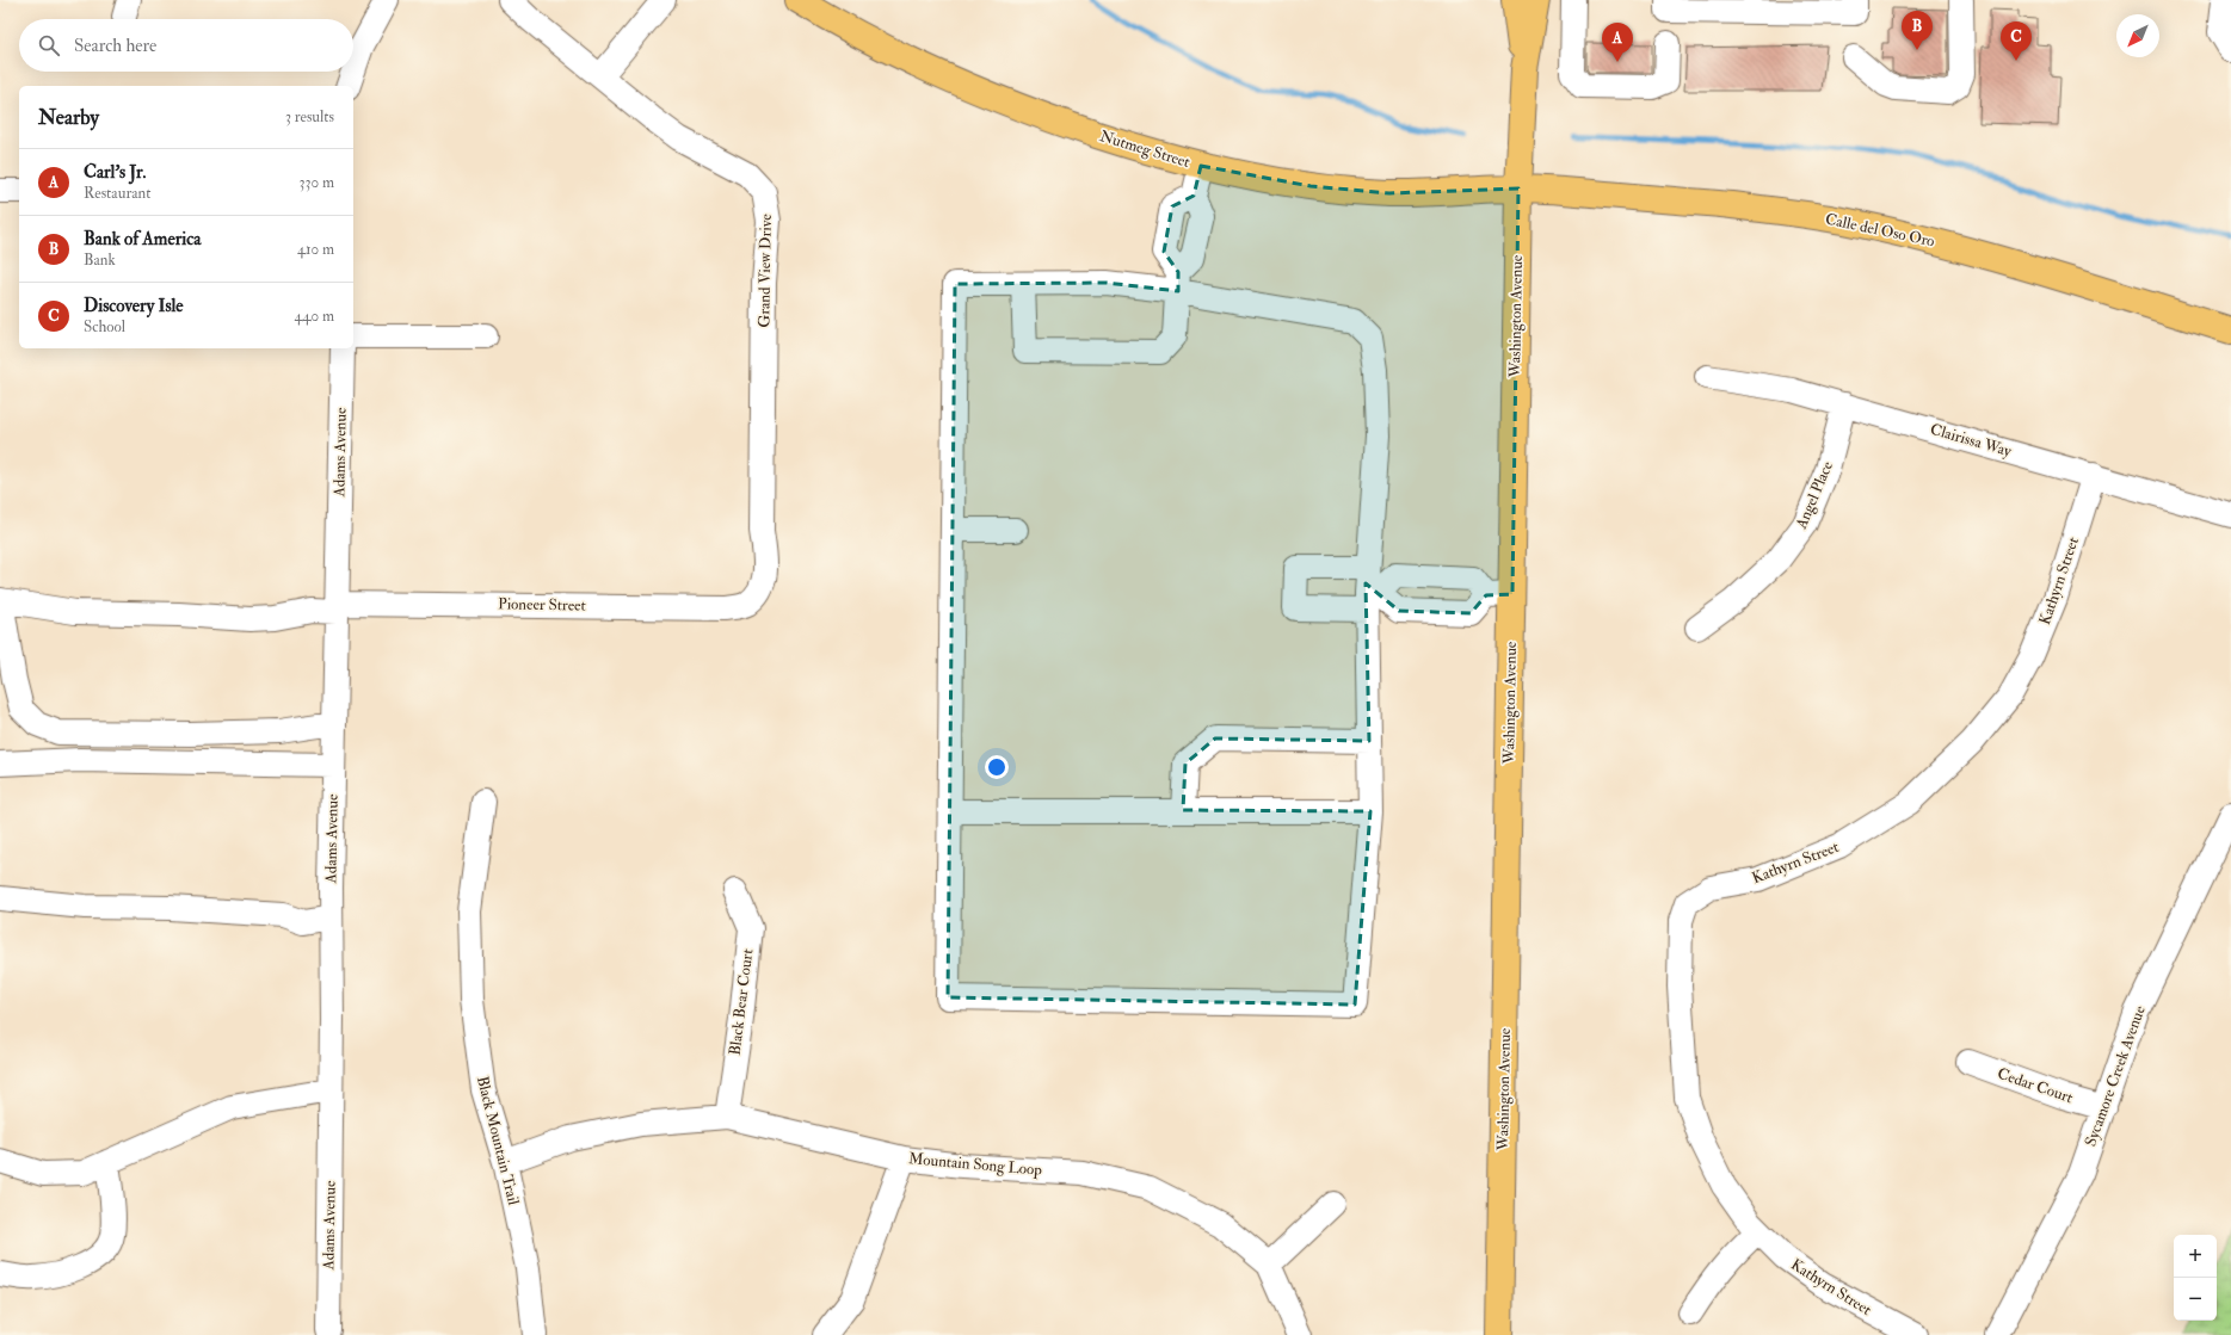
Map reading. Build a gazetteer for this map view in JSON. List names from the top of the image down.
{
  "streets": {
    "main road": ["Nutmeg Street", "Calle del Oso Oro", "Washington Avenue"],
    "street": [
      "Grand View Drive",
      "Clairissa Way",
      "Adams Avenue",
      "Angel Place",
      "Kathyrn Street",
      "Pioneer Street",
      "Black Bear Court",
      "Sycamore Creek Avenue",
      "Cedar Court",
      "Black Mountain Trail",
      "Mountain Song Loop"
    ]
  },
  "crossings": [
    ["Nutmeg Street", "Calle del Oso Oro"],
    ["Nutmeg Street", "Washington Avenue"],
    ["Calle del Oso Oro", "Washington Avenue"],
    ["Grand View Drive", "Pioneer Street"],
    ["Clairissa Way", "Angel Place"],
    ["Clairissa Way", "Kathyrn Street"],
    ["Adams Avenue", "Pioneer Street"],
    ["Black Bear Court", "Mountain Song Loop"],
    ["Sycamore Creek Avenue", "Cedar Court"],
    ["Black Mountain Trail", "Mountain Song Loop"]
  ],
  "north": "bottom left",
  "page": {
    "pins": ["B", "C", "A"],
    "search": "Search here",
    "heading": ["Nearby", "3 results"],
    "list": [
      {
        "mark": "A",
        "name": "Carl's Jr.",
        "note": "Restaurant",
        "value": "330 m"
      },
      {
        "mark": "B",
        "name": "Bank of America",
        "note": "Bank",
        "value": "410 m"
      },
      {
        "mark": "C",
        "name": "Discovery Isle",
        "note": "School",
        "value": "440 m"
      }
    ],
    "map_buttons": ["+", "−"]
  }
}
